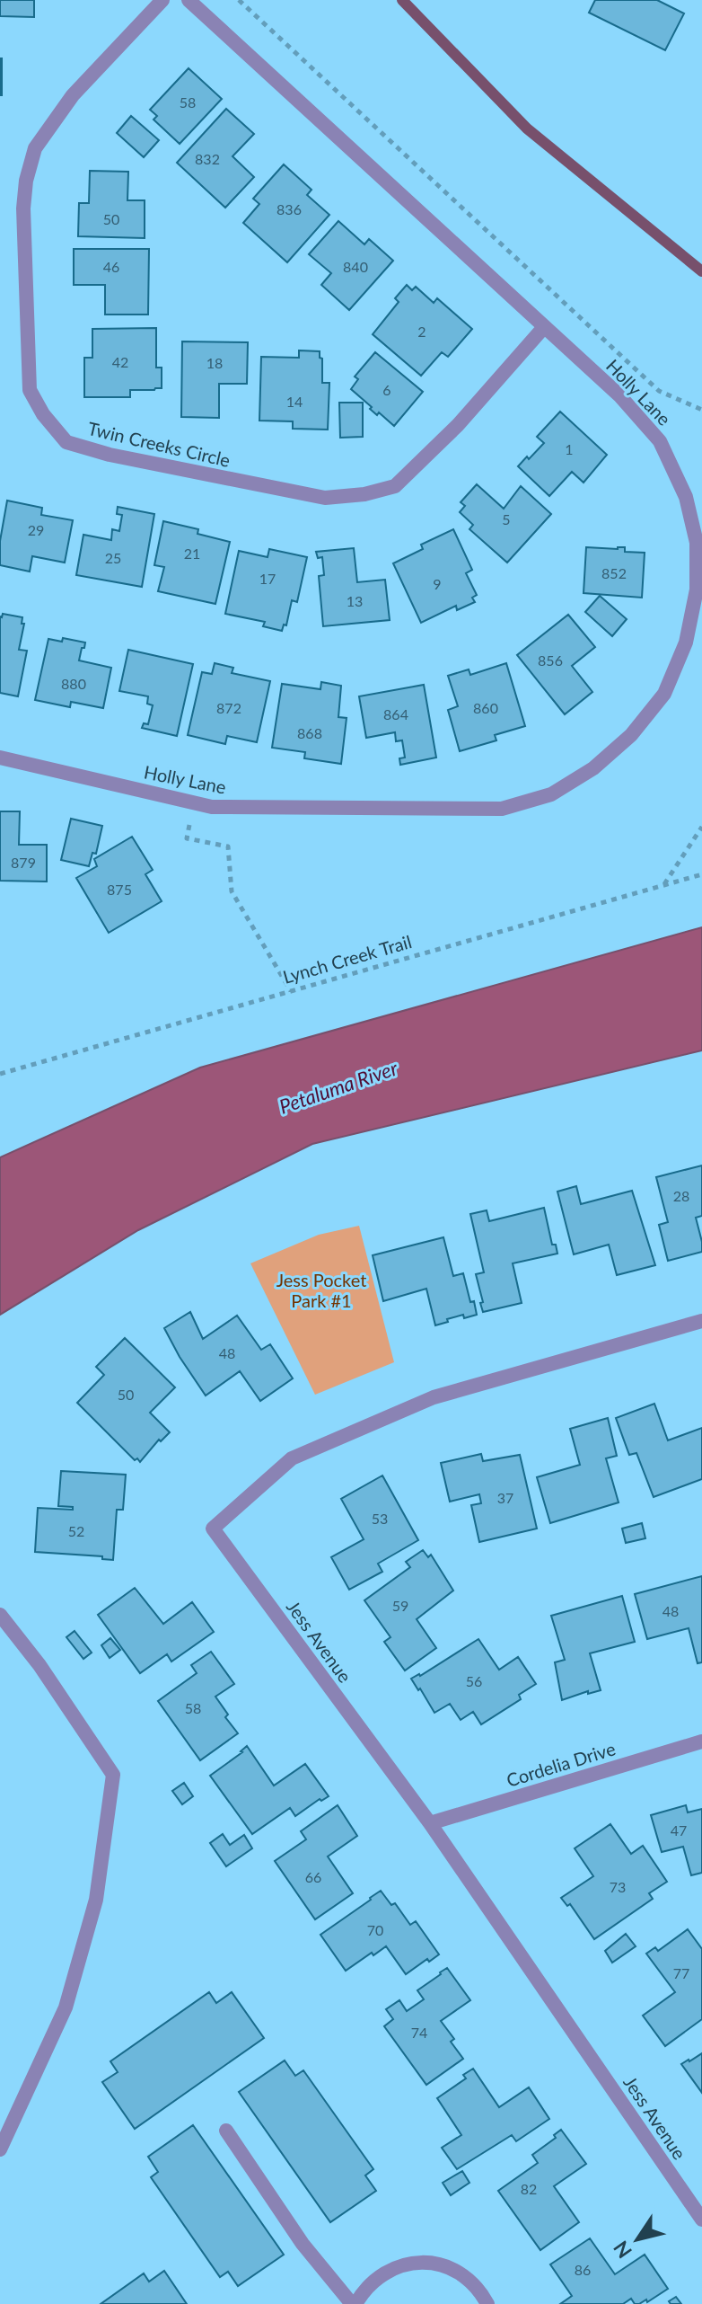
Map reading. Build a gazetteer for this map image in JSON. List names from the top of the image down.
{
  "streets": {
    "street": [
      "Holly Lane",
      "Twin Creeks Circle",
      "Jess Avenue",
      "Cordelia Drive"
    ],
    "path": ["Lynch Creek Trail"]
  },
  "crossings": [
    ["Holly Lane", "Twin Creeks Circle"],
    ["Jess Avenue", "Cordelia Drive"]
  ],
  "water": ["Petaluma River"],
  "parks": ["Jess Pocket Park #1"],
  "house_numbers": [
    "58",
    "832",
    "836",
    "50",
    "46",
    "840",
    "2",
    "42",
    "18",
    "6",
    "14",
    "1",
    "5",
    "29",
    "21",
    "25",
    "852",
    "17",
    "9",
    "13",
    "856",
    "880",
    "872",
    "860",
    "864",
    "868",
    "879",
    "875",
    "28",
    "48",
    "50",
    "37",
    "53",
    "52",
    "59",
    "48",
    "56",
    "58",
    "47",
    "66",
    "73",
    "70",
    "77",
    "74",
    "82",
    "86"
  ],
  "north": "bottom left"
}
